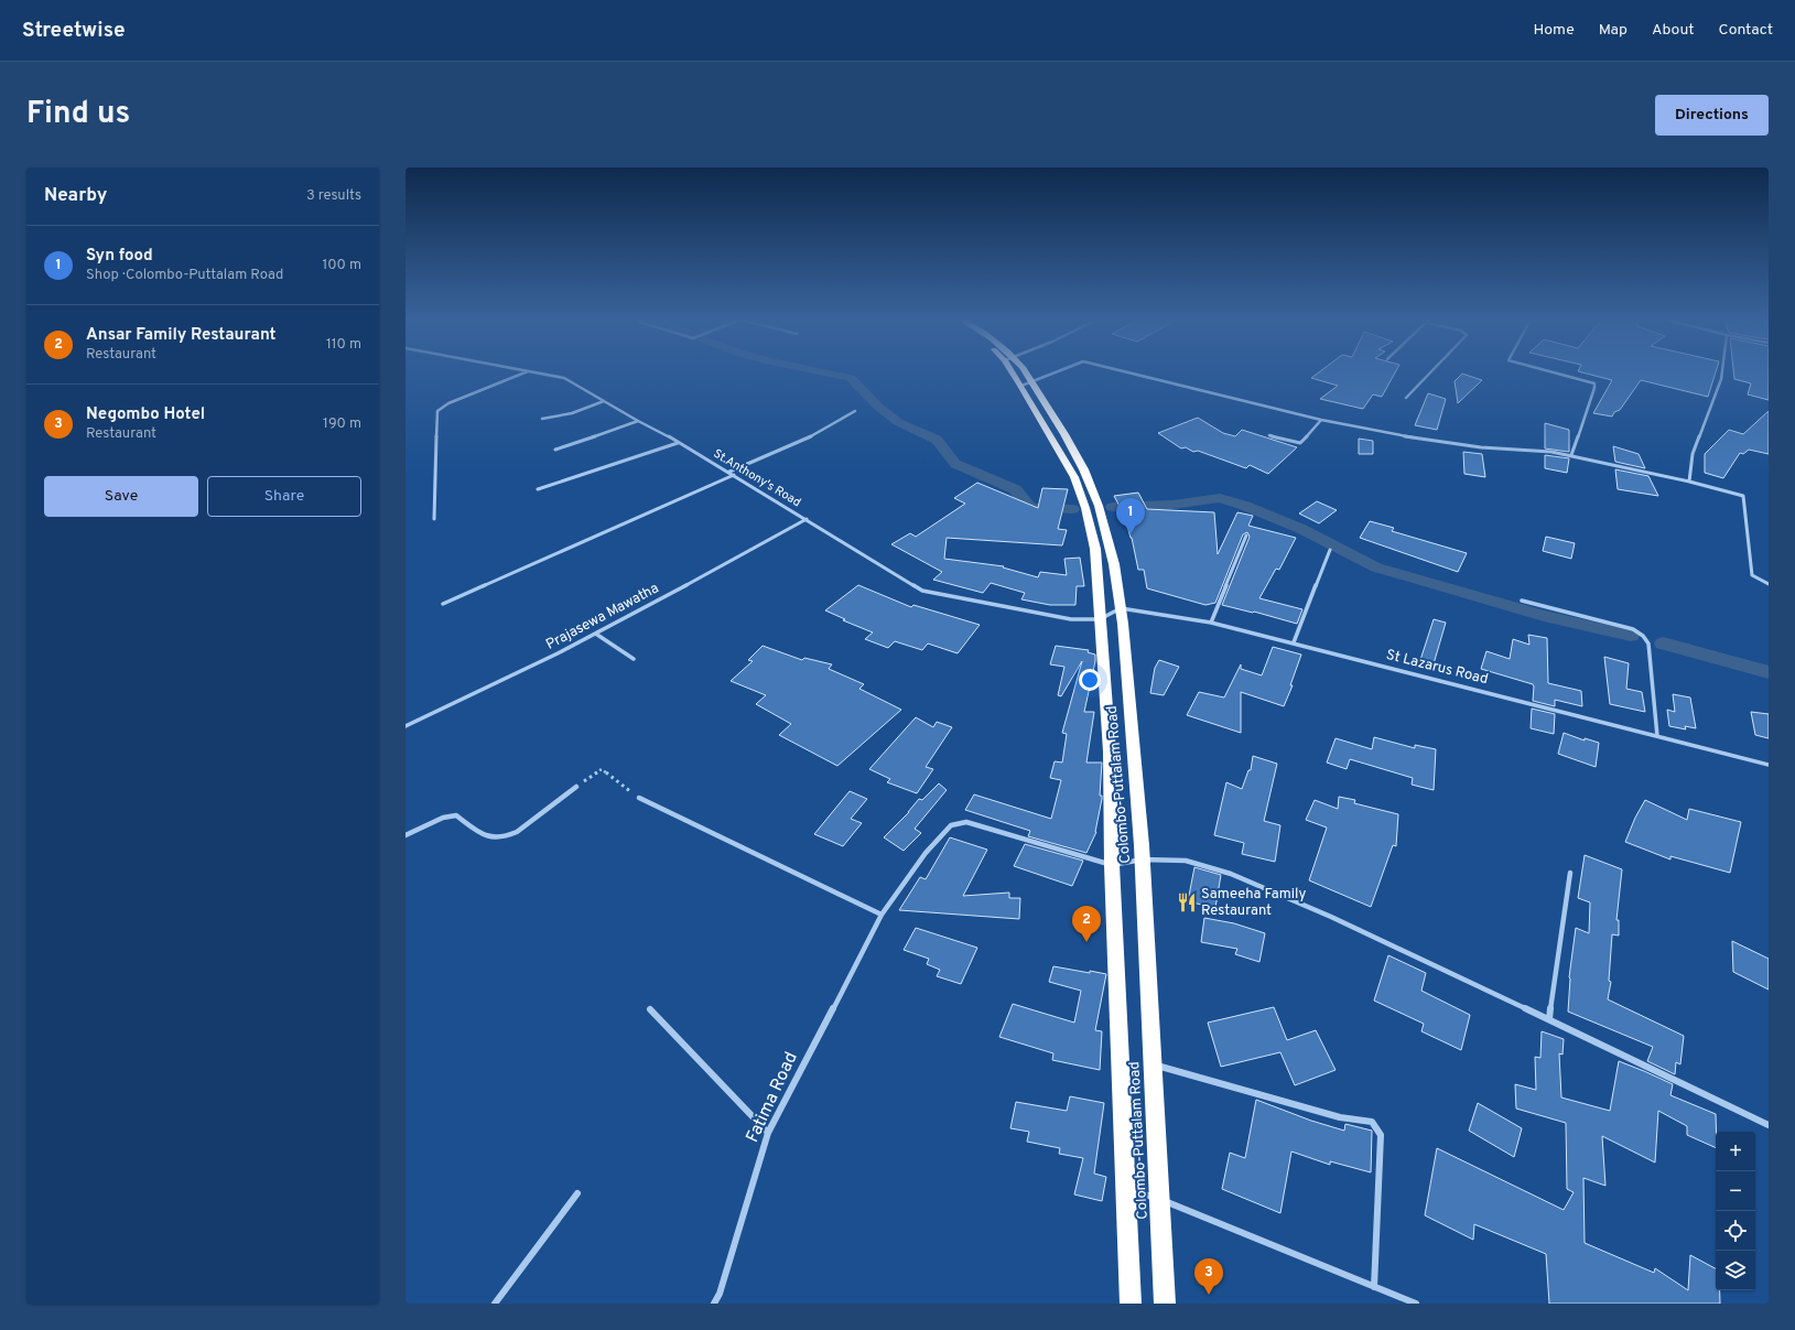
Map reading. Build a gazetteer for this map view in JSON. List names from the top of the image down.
{
  "streets": {
    "highway": ["Colombo-Puttalam Road"],
    "street": [
      "St.Anthony's Road",
      "Prajasewa Mawatha",
      "St Lazarus Road",
      "Fatima Road"
    ]
  },
  "crossings": [
    ["St.Anthony's Road", "Prajasewa Mawatha"],
    ["St.Anthony's Road", "Colombo-Puttalam Road"],
    ["St Lazarus Road", "Colombo-Puttalam Road"],
    ["Colombo-Puttalam Road", "Fatima Road"]
  ],
  "places": {
    "restaurant": ["Sameeha Family Restaurant"]
  },
  "page": {
    "header": "Streetwise",
    "nav": [
      "Home",
      "Map",
      "About",
      "Contact"
    ],
    "title": "Find us",
    "buttons": [
      "Directions",
      ["Save", "Share"]
    ],
    "heading": ["Nearby", "3 results"],
    "list": [
      {
        "mark": "1",
        "name": "Syn food",
        "note": "Shop · Colombo-Puttalam Road",
        "value": "100 m"
      },
      {
        "mark": "2",
        "name": "Ansar Family Restaurant",
        "note": "Restaurant",
        "value": "110 m"
      },
      {
        "mark": "3",
        "name": "Negombo Hotel",
        "note": "Restaurant",
        "value": "190 m"
      }
    ],
    "pins": ["1", "2", "3"],
    "map_buttons": ["+", "−"]
  }
}
